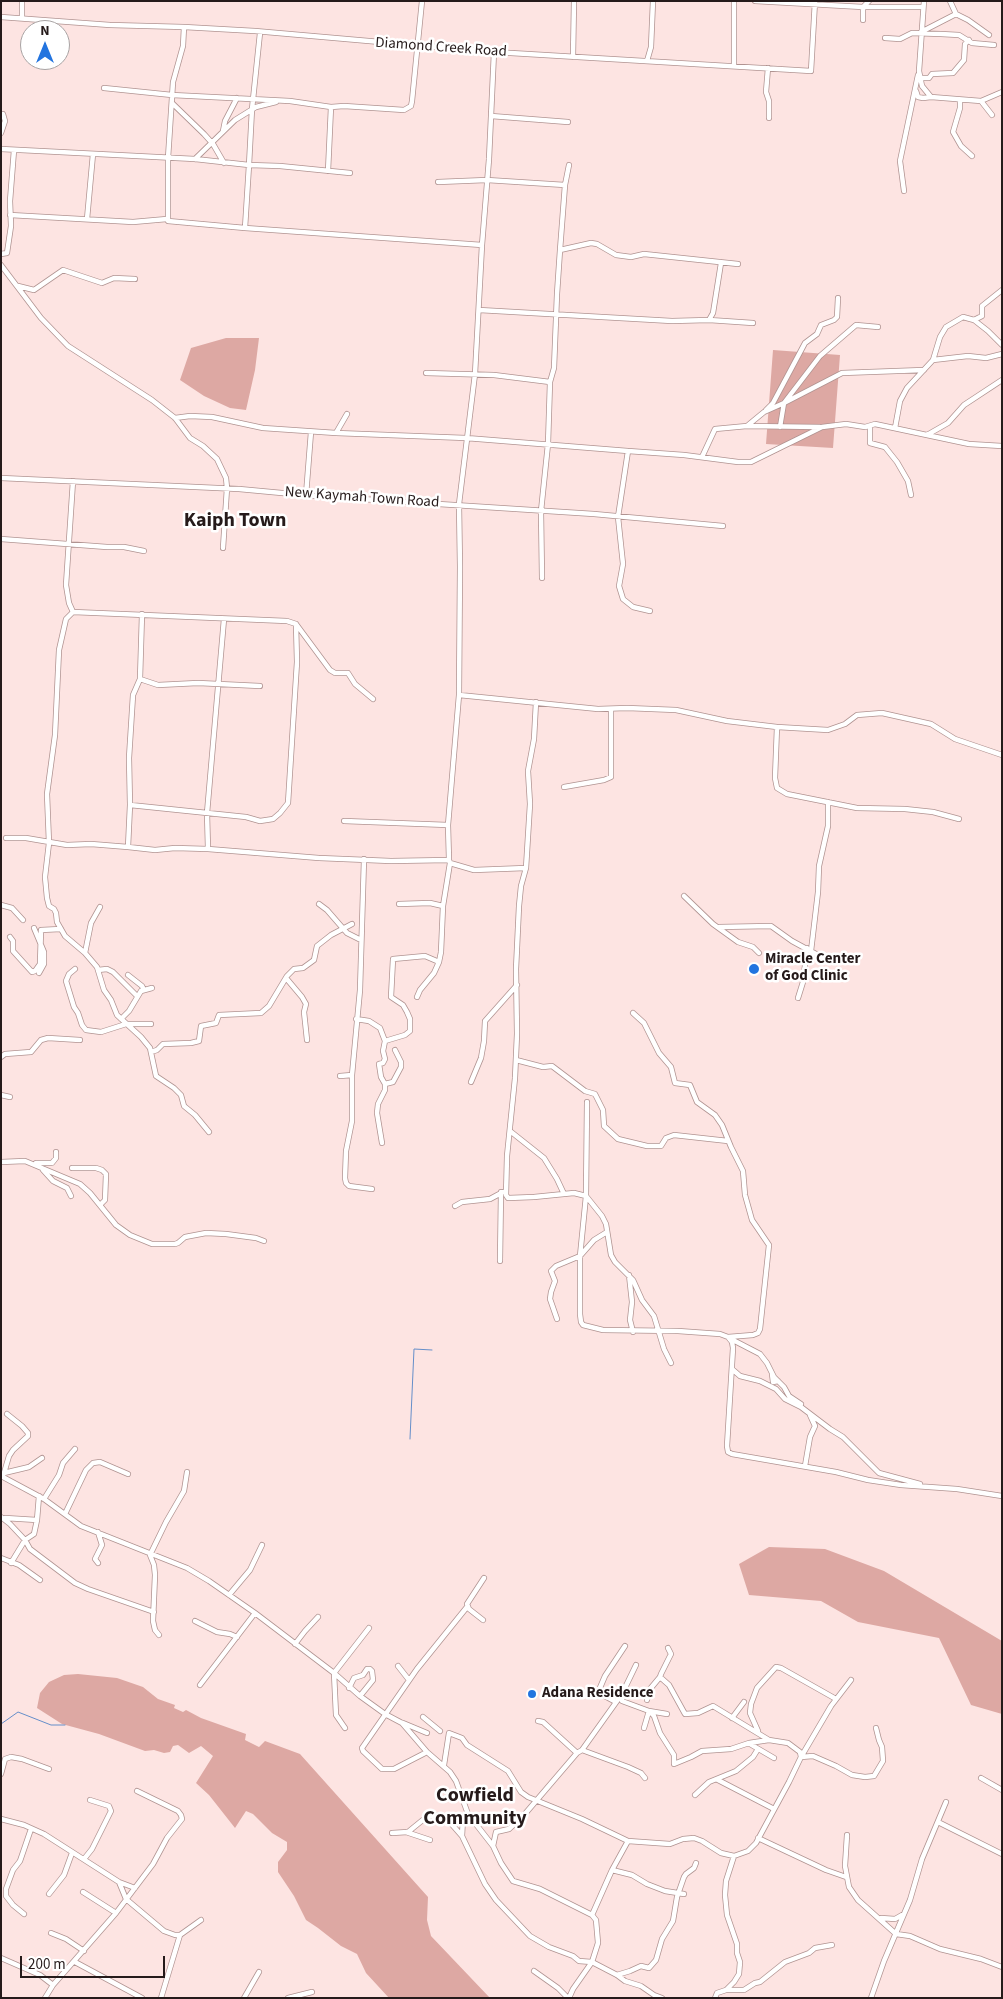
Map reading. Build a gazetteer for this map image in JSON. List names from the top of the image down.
{
  "streets": {
    "street": ["Diamond Creek Road", "New Kaymah Town Road"]
  },
  "districts": ["Kaiph Town", "Cowfield Community"],
  "places": ["Miracle Center of God Clinic", "Adana Residence"],
  "scale_bar": "200 m",
  "north": "top"
}
